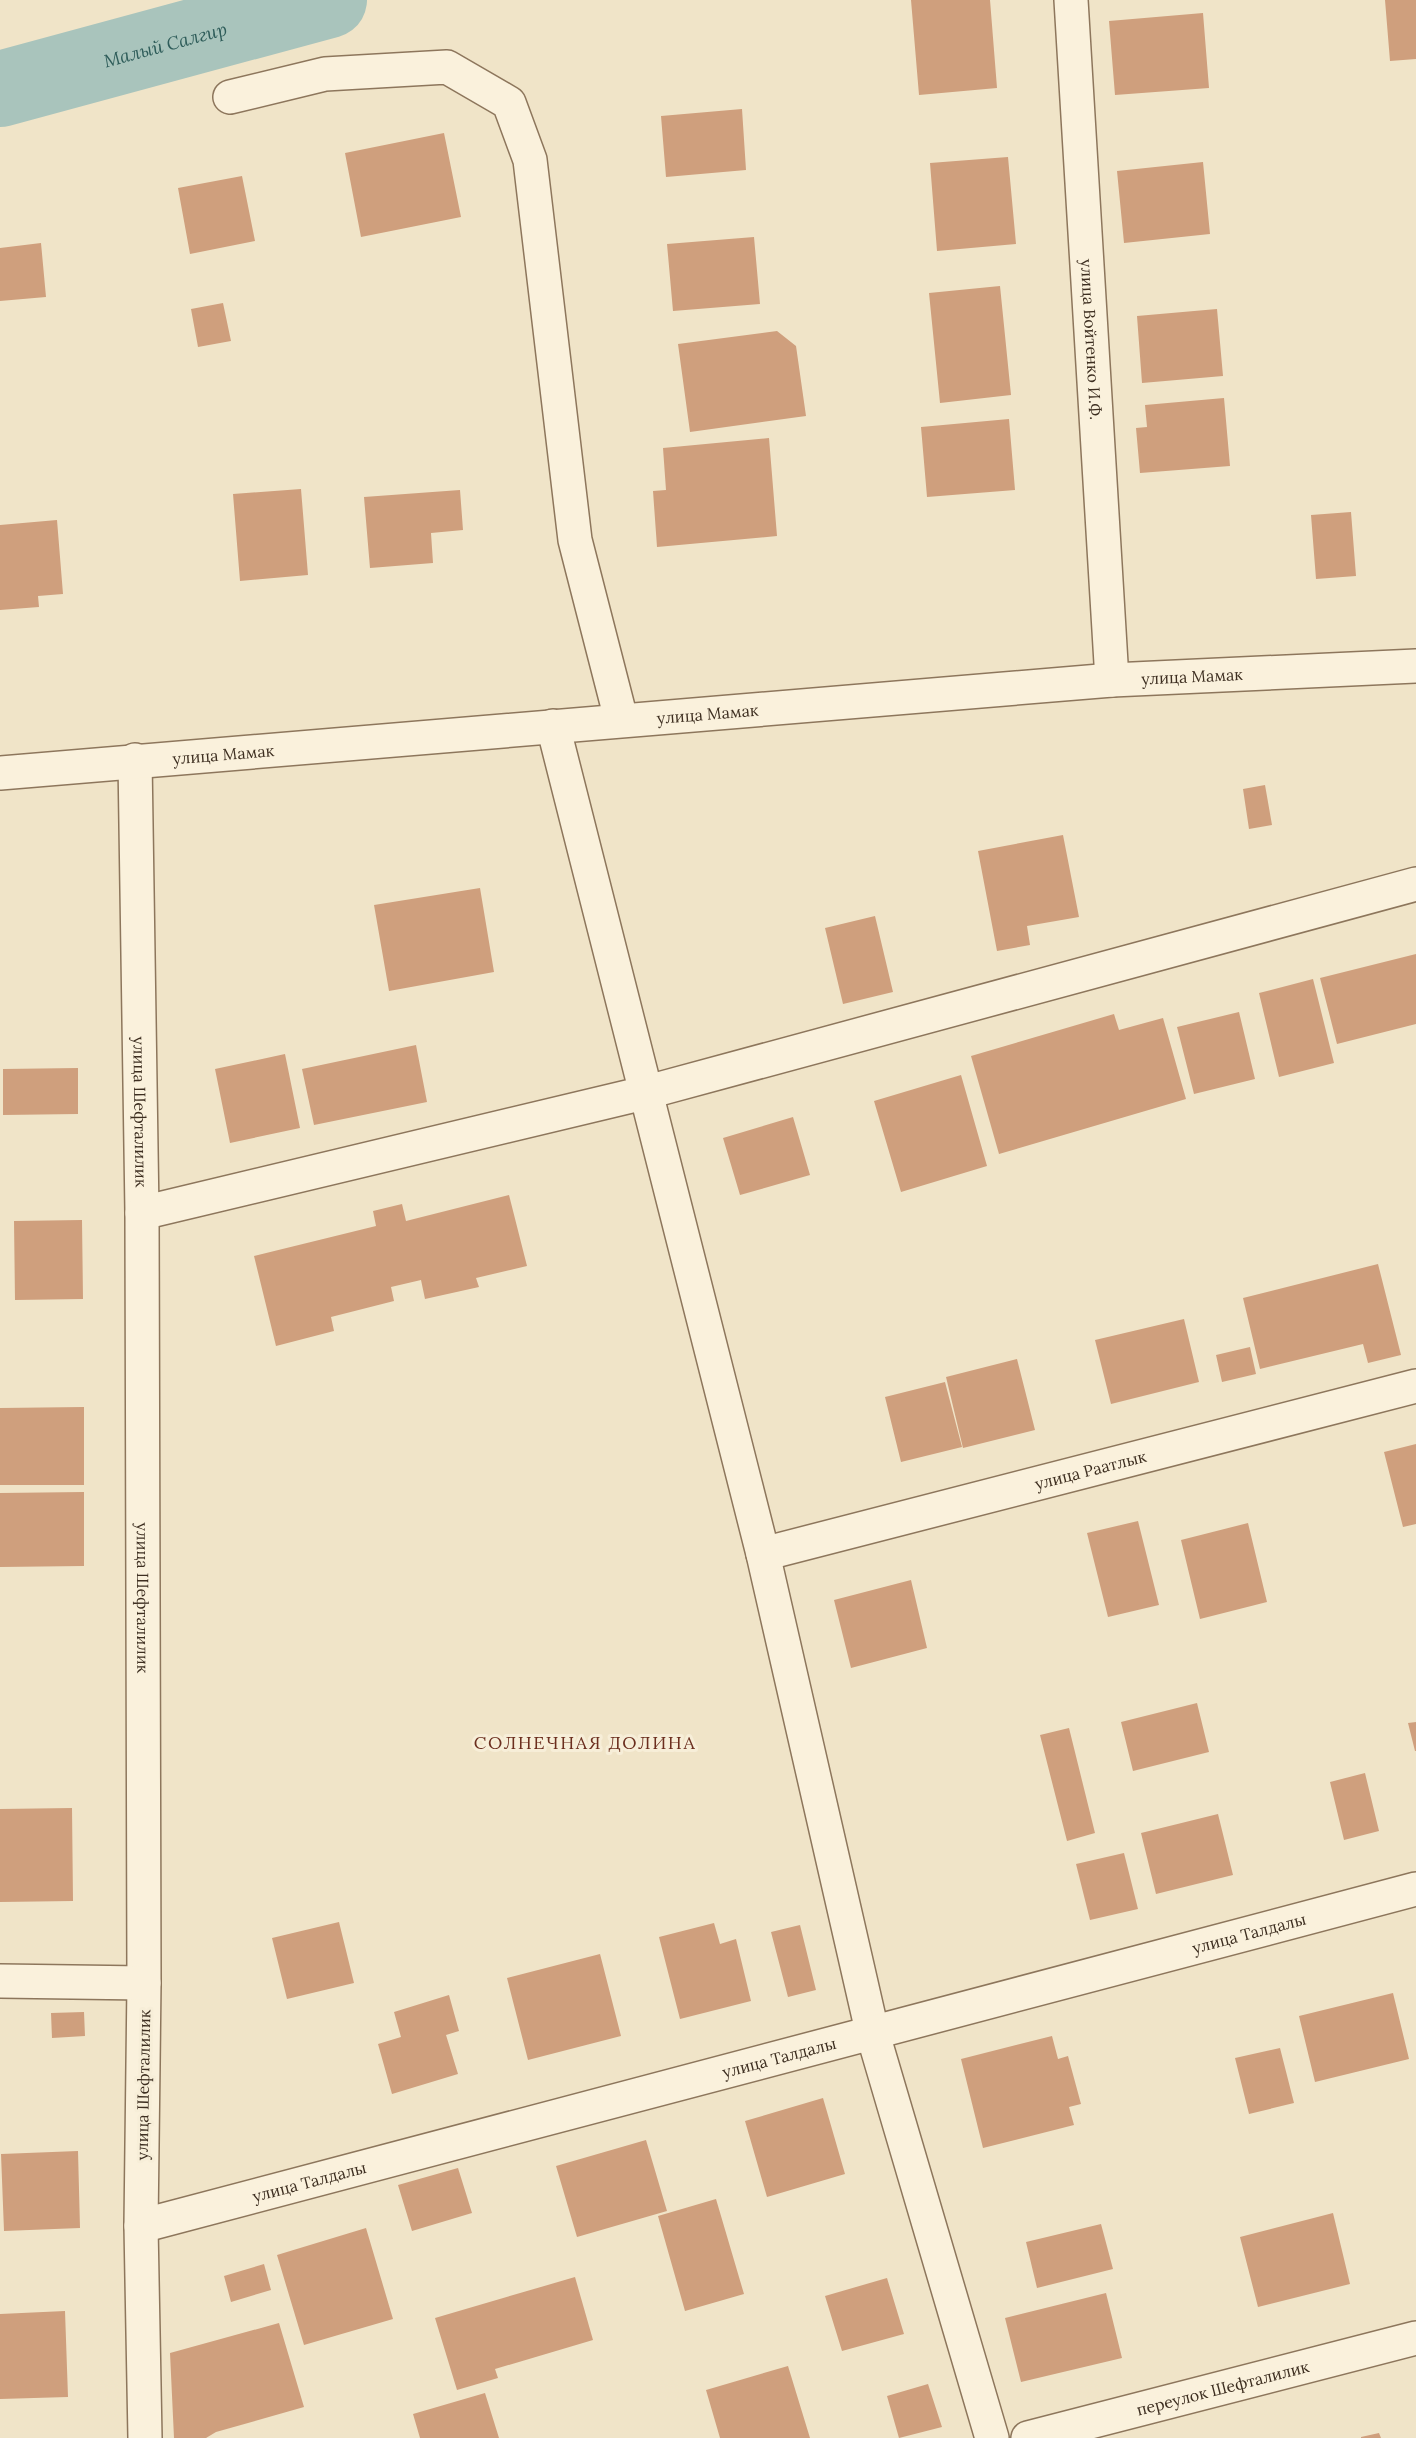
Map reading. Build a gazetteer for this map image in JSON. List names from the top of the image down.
{
  "streets": {
    "street": [
      "улица Войтенко И.Ф.",
      "улица Мамак",
      "улица Шефталилик",
      "улица Раатлык",
      "улица Талдалы",
      "переулок Шефталилик"
    ]
  },
  "crossings": [
    ["улица Войтенко И.Ф.", "улица Мамак"],
    ["улица Мамак", "улица Шефталилик"],
    ["улица Шефталилик", "улица Талдалы"]
  ],
  "districts": ["СОЛНЕЧНАЯ ДОЛИНА"],
  "water": ["Малый Салгир"]
}
